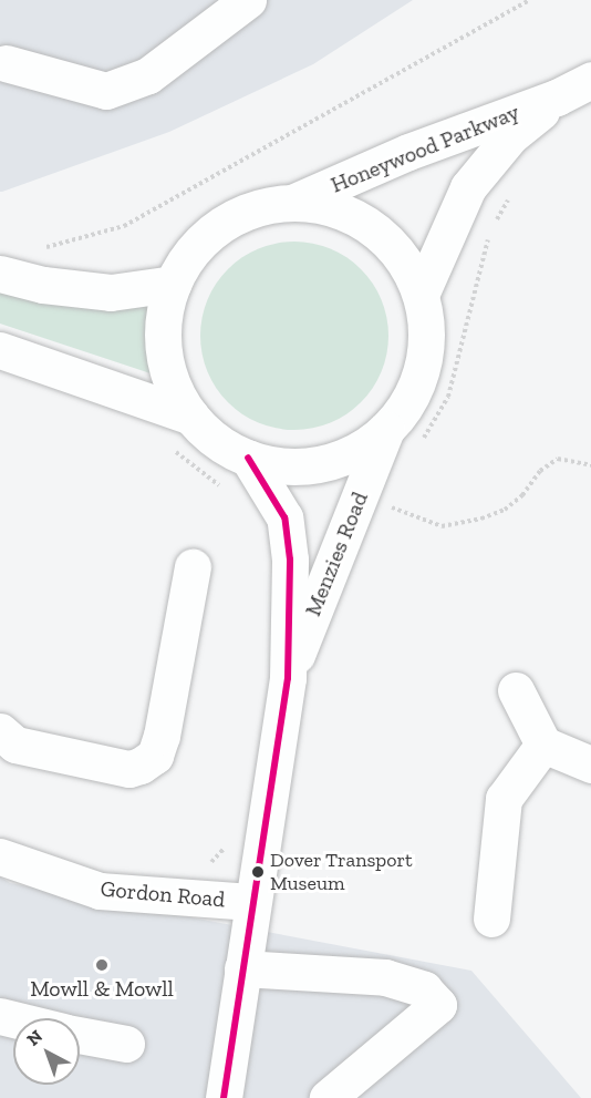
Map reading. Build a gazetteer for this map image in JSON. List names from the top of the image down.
{
  "streets": {
    "street": ["Honeywood Parkway", "Menzies Road", "Gordon Road"]
  },
  "crossings": [
    ["Menzies Road", "Gordon Road"]
  ],
  "places": ["Dover Transport Museum", "Mowll & Mowll"],
  "north": "top left"
}
